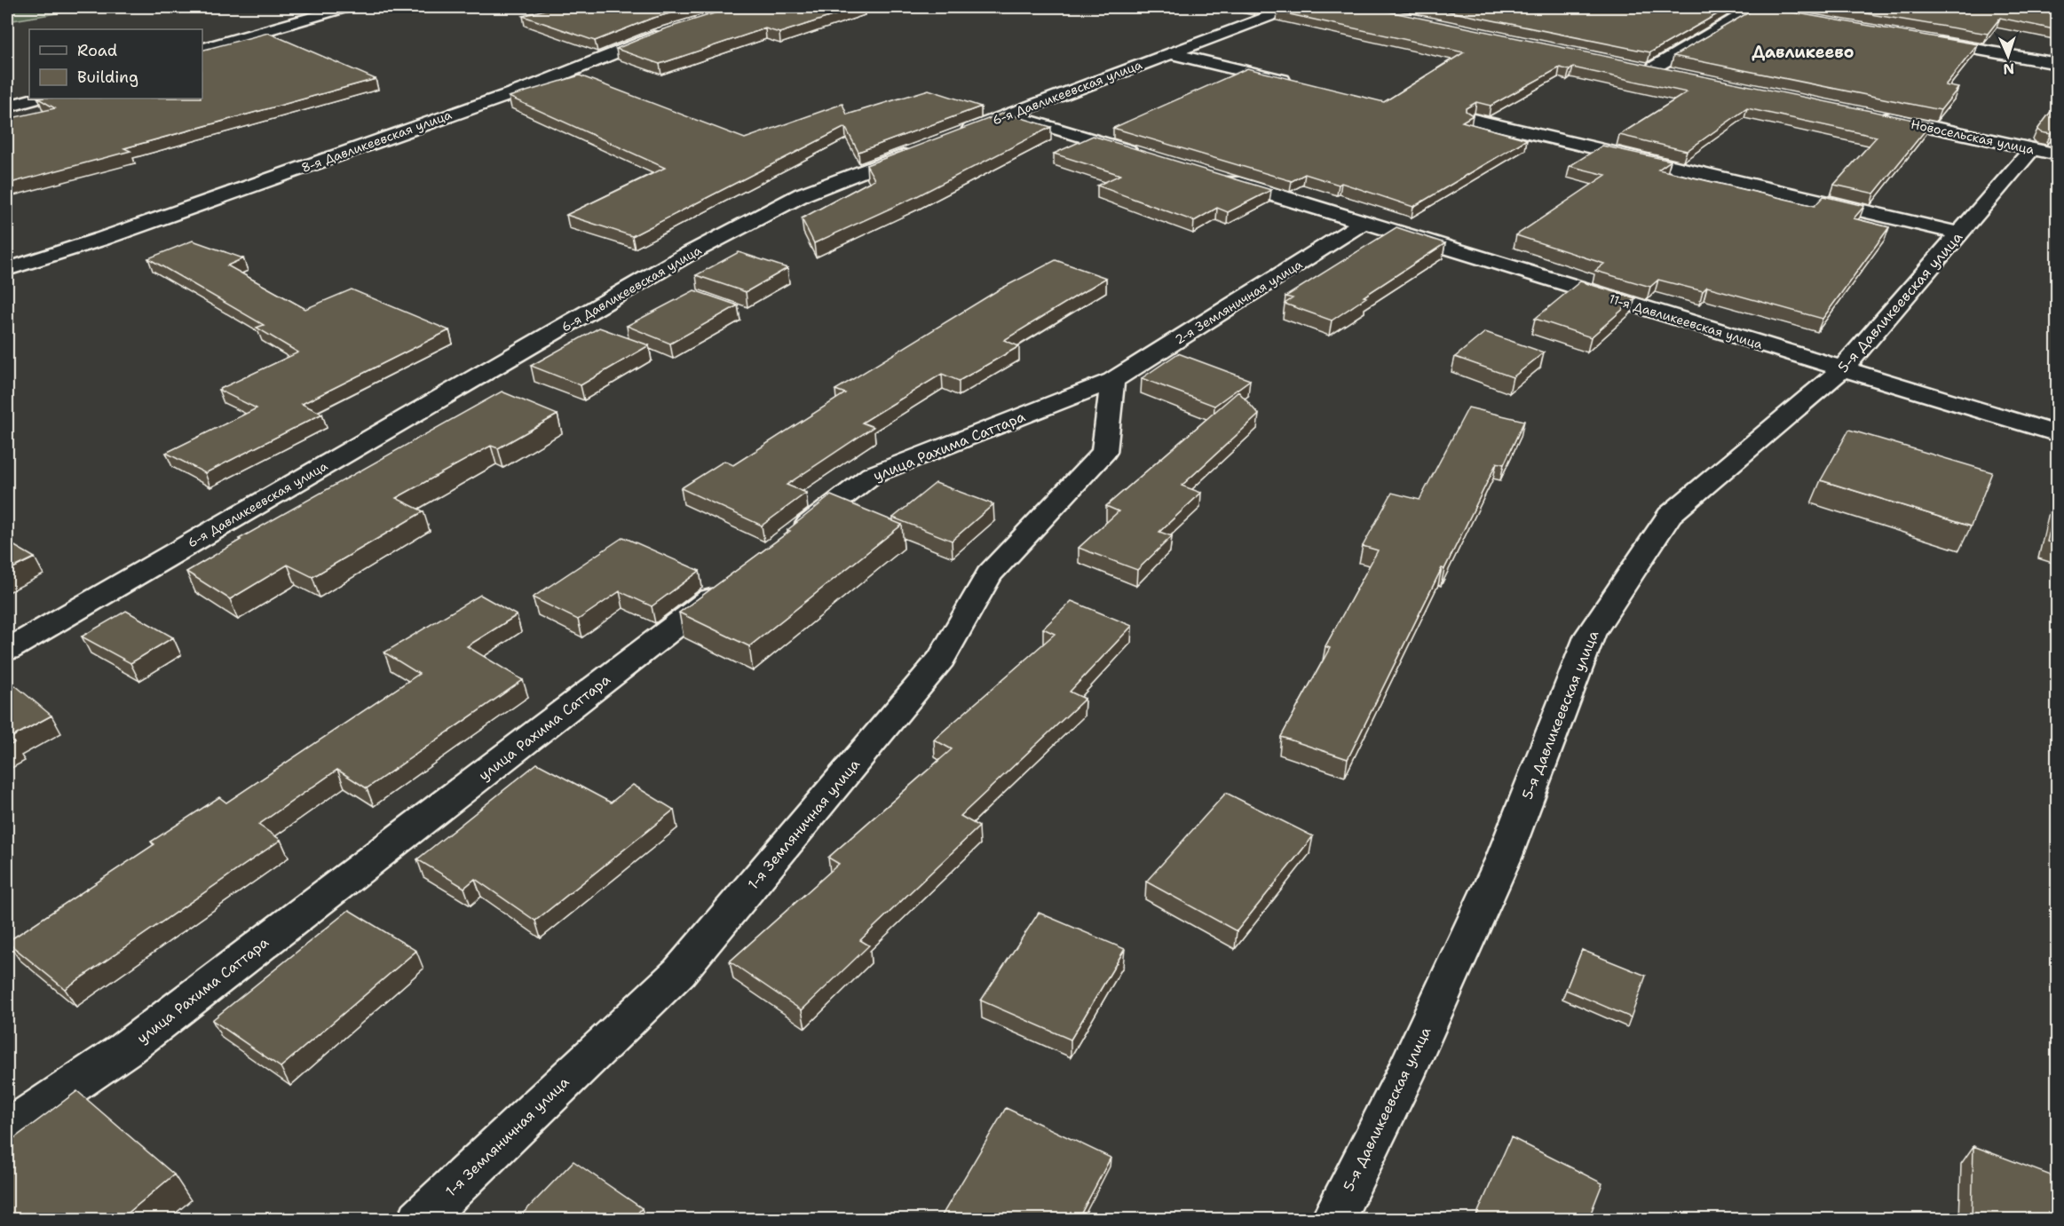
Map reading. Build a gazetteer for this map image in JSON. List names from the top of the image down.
{
  "streets": {
    "street": [
      "6-я Давликеевская улица",
      "Новосельская улица",
      "8-я Давликеевская улица",
      "2-я Земляничная улица",
      "5-я Давликеевская улица",
      "11-я Давликеевская улица",
      "улица Рахима Саттара",
      "1-я Земляничная улица"
    ]
  },
  "crossings": [
    ["Новосельская улица", "5-я Давликеевская улица"],
    ["2-я Земляничная улица", "11-я Давликеевская улица"],
    ["2-я Земляничная улица", "улица Рахима Саттара"],
    ["2-я Земляничная улица", "1-я Земляничная улица"],
    ["5-я Давликеевская улица", "11-я Давликеевская улица"],
    ["улица Рахима Саттара", "1-я Земляничная улица"]
  ],
  "districts": ["Давликеево"],
  "legend": ["Road", "Building"],
  "north": "bottom"
}
